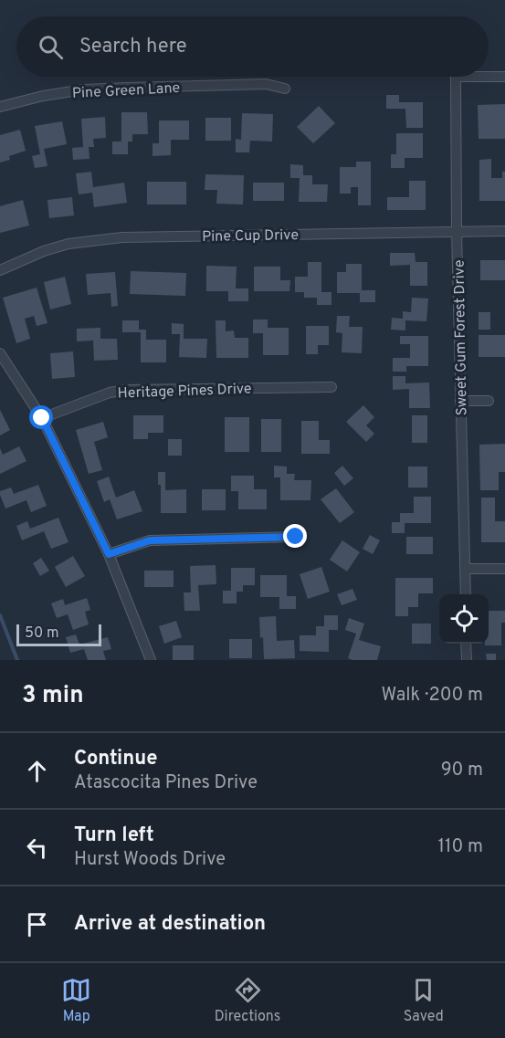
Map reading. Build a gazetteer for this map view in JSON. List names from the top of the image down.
{
  "streets": {
    "street": [
      "Pine Green Lane",
      "Pine Cup Drive",
      "Sweet Gum Forest Drive",
      "Heritage Pines Drive"
    ]
  },
  "crossings": [
    ["Pine Cup Drive", "Sweet Gum Forest Drive"]
  ],
  "scale_bar": "50 m",
  "page": {
    "search": "Search here",
    "scale": "50 m",
    "heading": ["3 min", "Walk · 200 m"],
    "list": [
      ["Continue", "Atascocita Pines Drive", "90 m"],
      ["Turn left", "Hurst Woods Drive", "110 m"],
      "Arrive at destination"
    ],
    "nav": ["Map", "Directions", "Saved"]
  }
}
